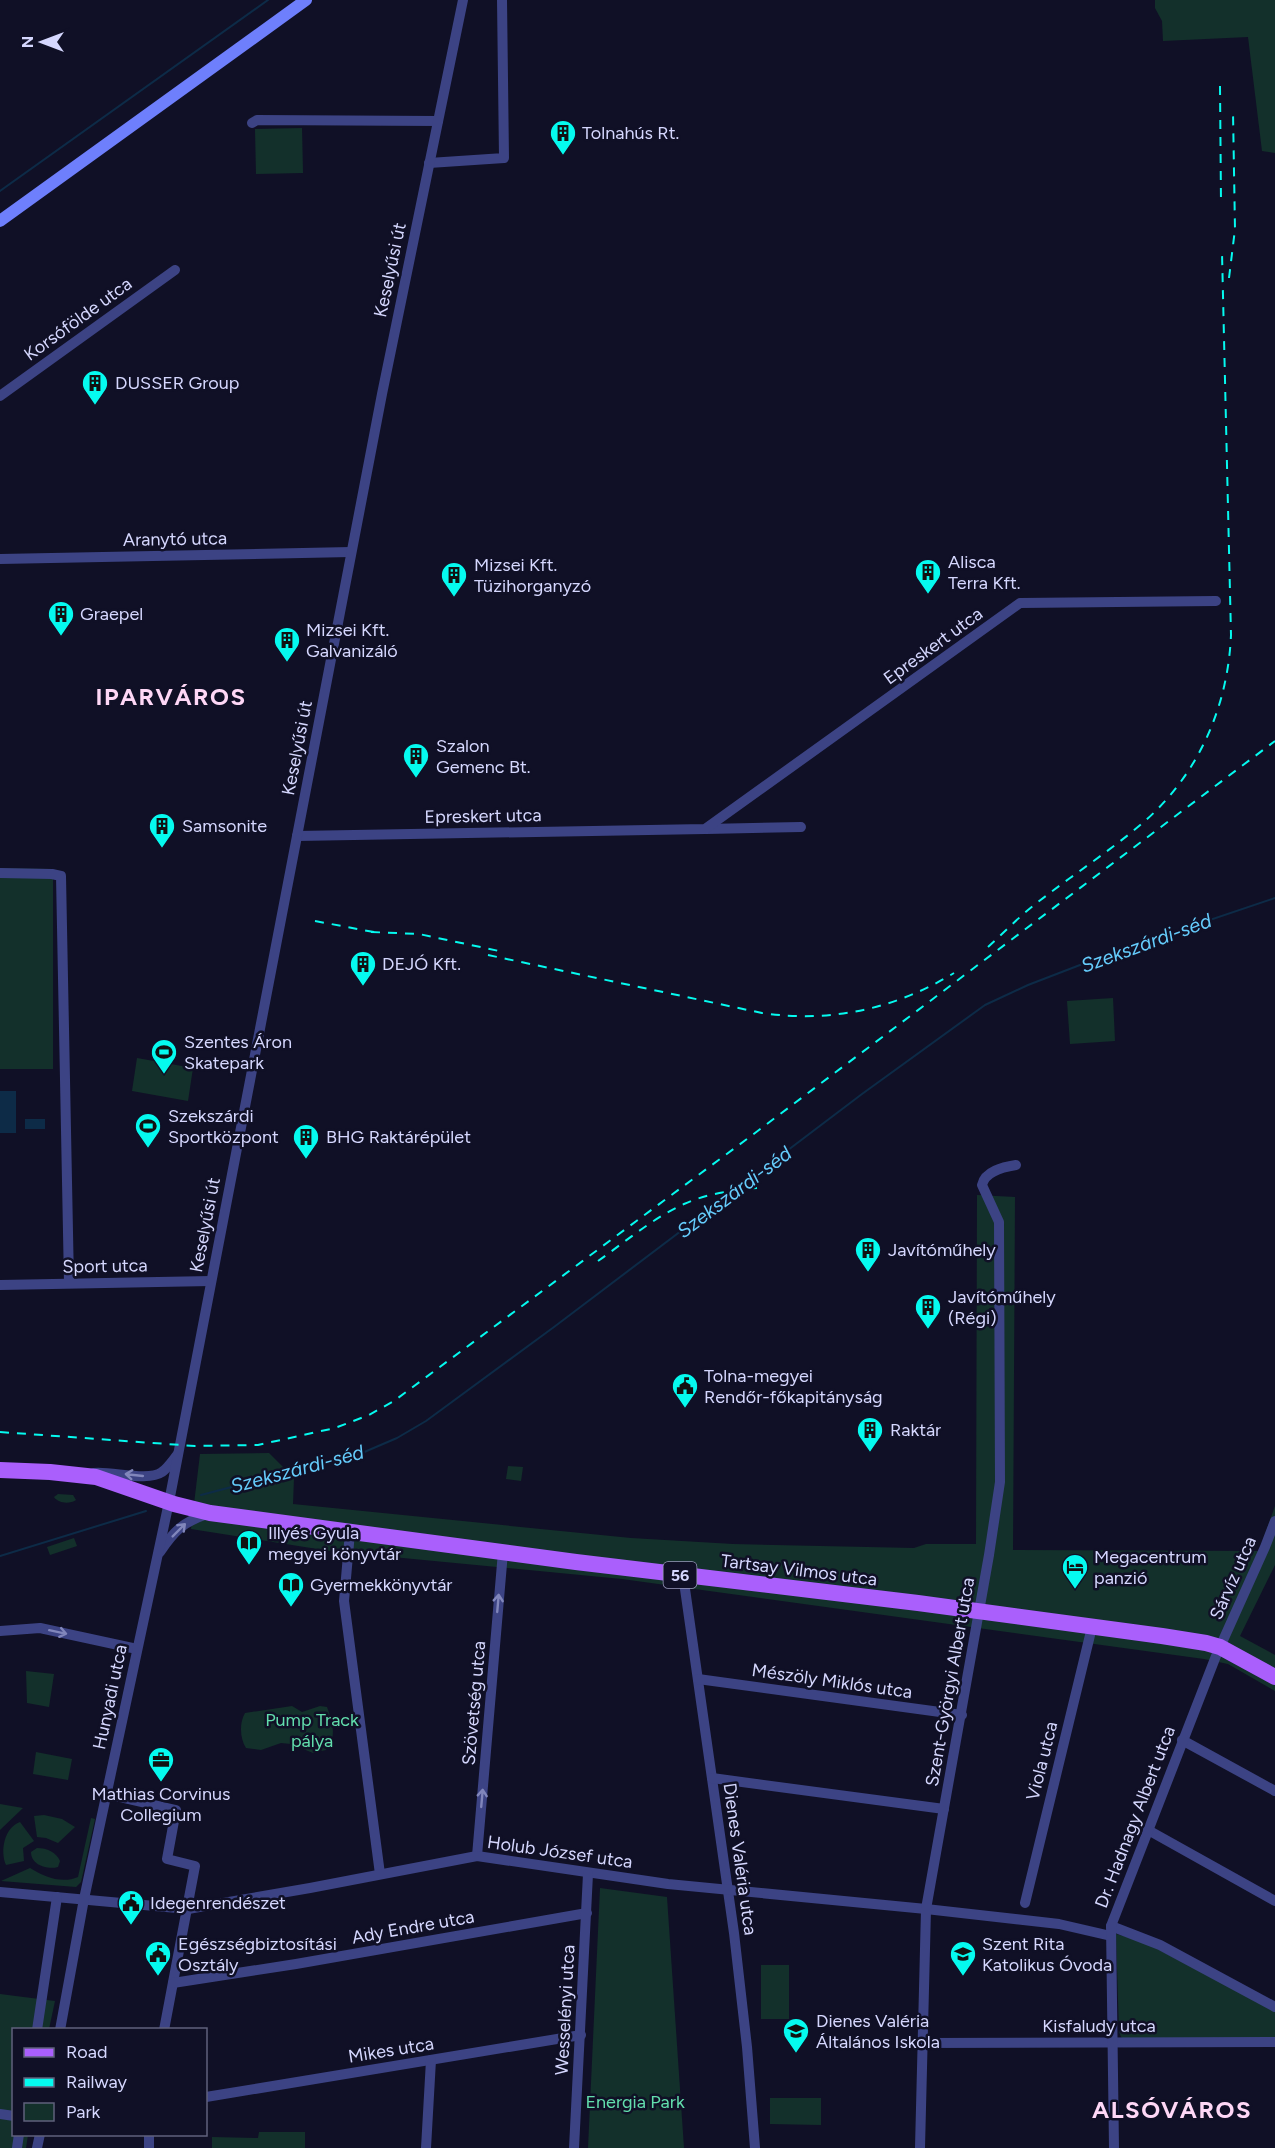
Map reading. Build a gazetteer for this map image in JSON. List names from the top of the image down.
{
  "streets": {
    "main road": ["Tartsay Vilmos utca", "56"],
    "street": [
      "Keselyűsi út",
      "Korsófölde utca",
      "Aranytó utca",
      "Epreskert utca",
      "Sport utca",
      "Sárvíz utca",
      "Mészöly Miklós utca",
      "Szent-Györgyi Albert utca",
      "Hunyadi utca",
      "Szövetség utca",
      "Viola utca",
      "Dr. Hadnagy Albert utca",
      "Holub József utca",
      "Dienes Valéria utca",
      "Ady Endre utca",
      "Wesselényi utca",
      "Kisfaludy utca",
      "Mikes utca"
    ]
  },
  "crossings": [
    ["Keselyűsi út", "Aranytó utca"],
    ["Keselyűsi út", "Epreskert utca"],
    ["Keselyűsi út", "Sport utca"],
    ["Keselyűsi út", "Tartsay Vilmos utca"],
    ["Keselyűsi út", "56"],
    ["Keselyűsi út", "Hunyadi utca"],
    ["Tartsay Vilmos utca", "56"],
    ["Tartsay Vilmos utca", "Sárvíz utca"],
    ["Tartsay Vilmos utca", "Szent-Györgyi Albert utca"],
    ["Tartsay Vilmos utca", "Hunyadi utca"],
    ["Tartsay Vilmos utca", "Szövetség utca"],
    ["Tartsay Vilmos utca", "Viola utca"],
    ["Tartsay Vilmos utca", "Dr. Hadnagy Albert utca"],
    ["Tartsay Vilmos utca", "Dienes Valéria utca"],
    ["56", "Hunyadi utca"],
    ["Sárvíz utca", "Dr. Hadnagy Albert utca"],
    ["Mészöly Miklós utca", "Szent-Györgyi Albert utca"],
    ["Mészöly Miklós utca", "Dienes Valéria utca"],
    ["Szent-Györgyi Albert utca", "Holub József utca"],
    ["Szent-Györgyi Albert utca", "Kisfaludy utca"],
    ["Hunyadi utca", "Holub József utca"],
    ["Szövetség utca", "Holub József utca"],
    ["Dr. Hadnagy Albert utca", "Holub József utca"],
    ["Dr. Hadnagy Albert utca", "Kisfaludy utca"],
    ["Holub József utca", "Dienes Valéria utca"],
    ["Holub József utca", "Wesselényi utca"],
    ["Ady Endre utca", "Wesselényi utca"],
    ["Wesselényi utca", "Mikes utca"]
  ],
  "one_way": ["Szövetség utca"],
  "districts": ["IPARVÁROS", "ALSÓVÁROS"],
  "water": ["Szekszárdi-séd"],
  "parks": ["Pump Track pálya", "Energia Park"],
  "places": {
    "building": [
      "Tolnahús Rt.",
      "DUSSER Group",
      "Alisca Terra Kft.",
      "Mizsei Kft. Tüzihorganyzó",
      "Graepel",
      "Mizsei Kft. Galvanizáló",
      "Szalon Gemenc Bt.",
      "Samsonite",
      "DEJÓ Kft.",
      "BHG Raktárépület",
      "Javítóműhely",
      "Javítóműhely (Régi)",
      "Raktár"
    ],
    "sports": ["Szentes Áron Skatepark", "Szekszárdi Sportközpont"],
    "public building": ["Tolna-megyei Rendőr-főkapitányság", "Idegenrendészet", "Egészségbiztosítási Osztály"],
    "library": ["Illyés Gyula megyei könyvtár", "Gyermekkönyvtár"],
    "hotel": ["Megacentrum panzió"],
    "office": ["Mathias Corvinus Collegium"],
    "school or university": ["Szent Rita Katolikus Óvoda", "Dienes Valéria Általános Iskola"]
  },
  "legend": ["Road", "Railway", "Park"],
  "north": "left"
}
